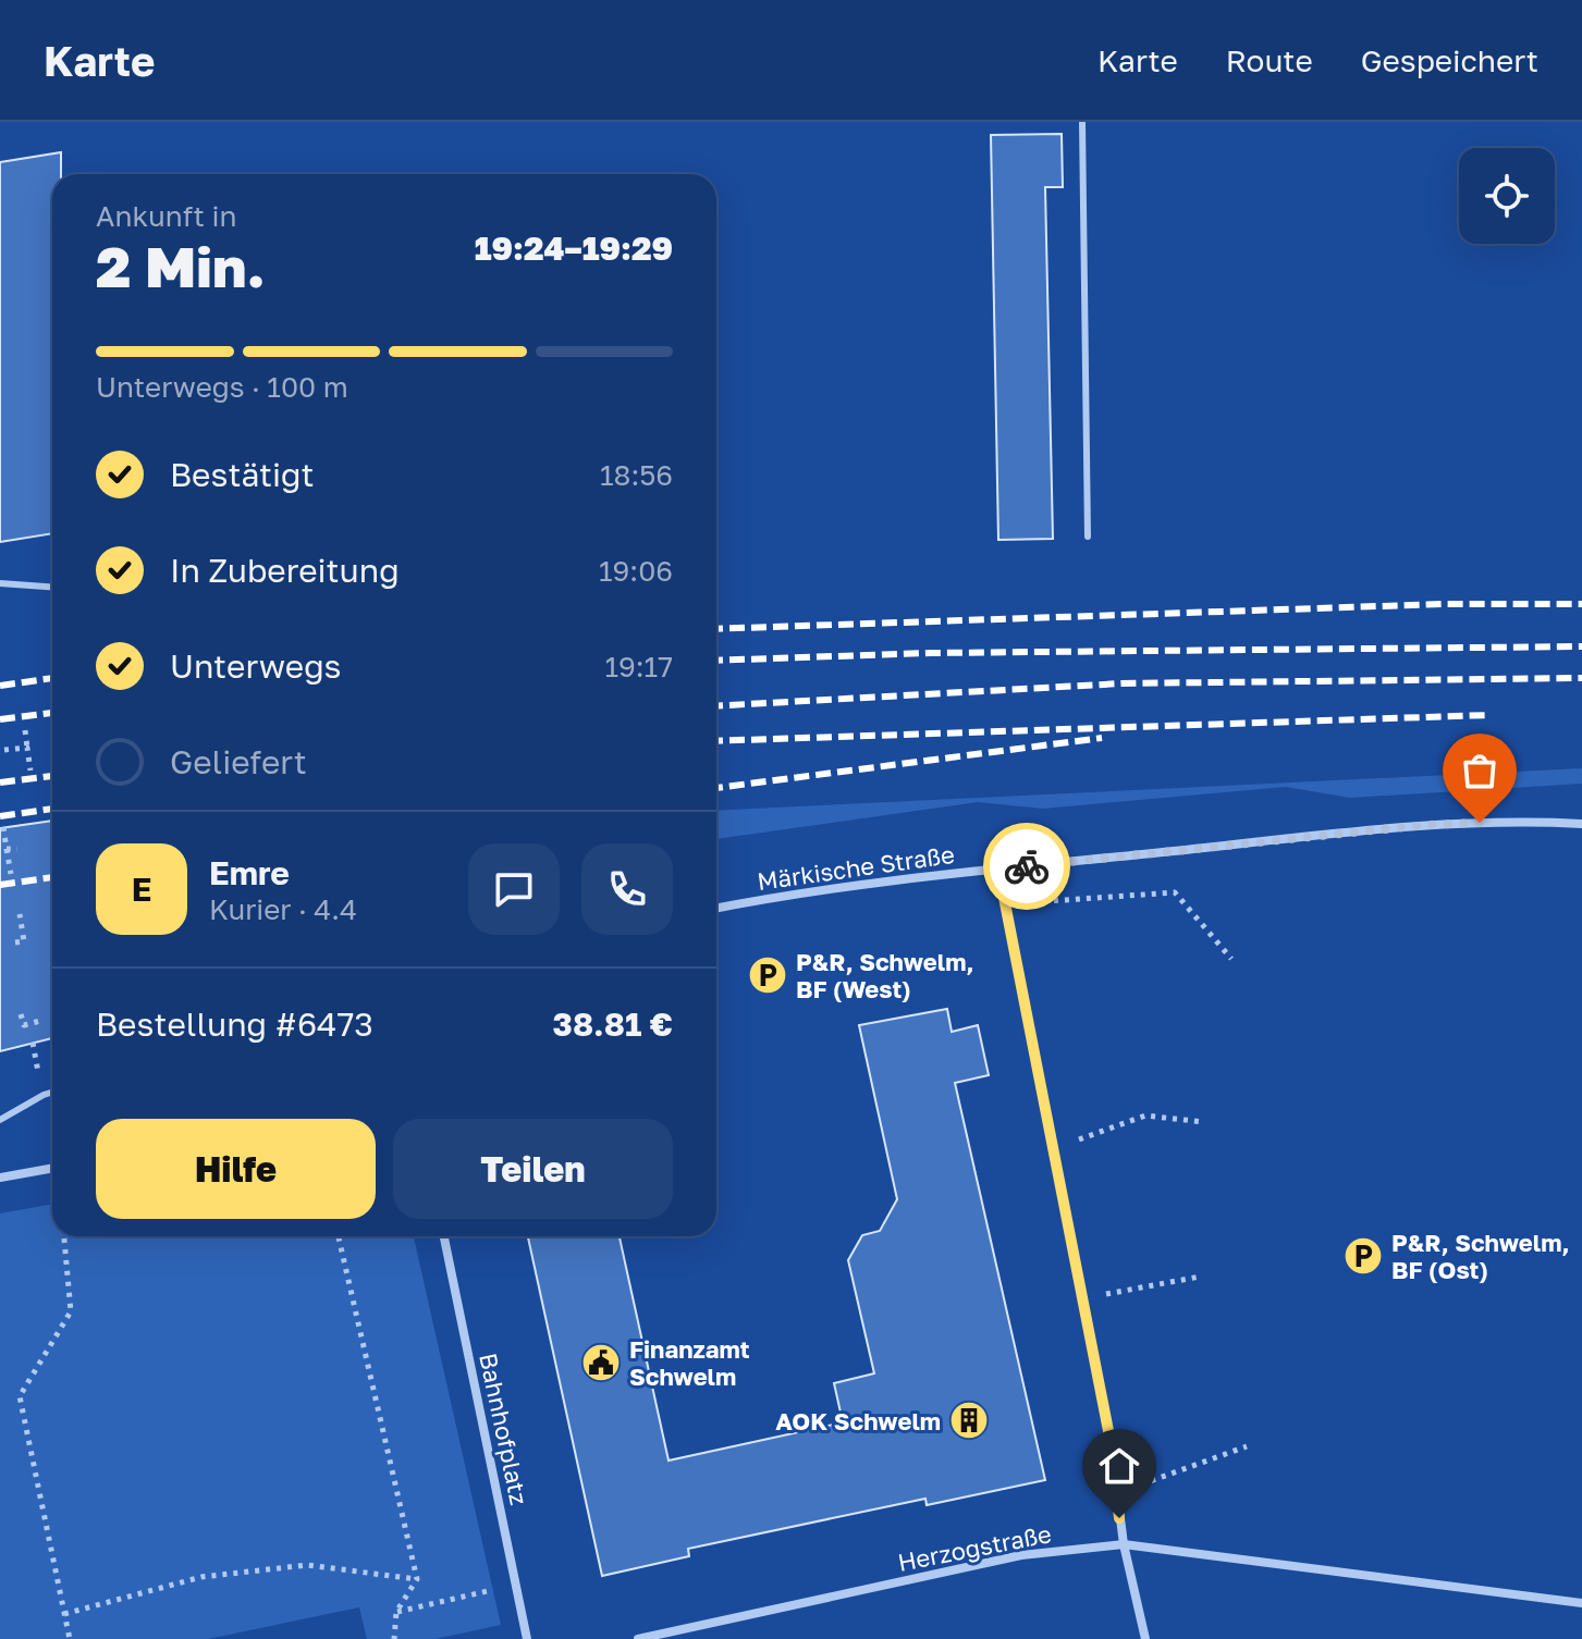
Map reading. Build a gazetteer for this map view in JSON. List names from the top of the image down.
{
  "streets": {
    "street": ["Märkische Straße", "Bahnhofplatz", "Herzogstraße"]
  },
  "places": {
    "parking": ["P&R, Schwelm, BF (West)", "P&R, Schwelm, BF (Ost)"],
    "public building": ["Finanzamt Schwelm"],
    "building": ["AOK Schwelm"]
  },
  "page": {
    "header": "Karte",
    "nav": ["Karte", "Route", "Gespeichert"],
    "heading": ["2 Min.", "Ankunft in", "19:24–19:29"],
    "panel": [
      "Emre",
      "Kurier · 4.4",
      "Bestellung #6473",
      "38.81 €"
    ],
    "bar": "Unterwegs · 100 m",
    "list": [
      ["Bestätigt", "18:56"],
      ["In Zubereitung", "19:06"],
      ["Unterwegs", "19:17"],
      "Geliefert"
    ],
    "round": "E",
    "buttons": ["Hilfe", "Teilen"]
  }
}
